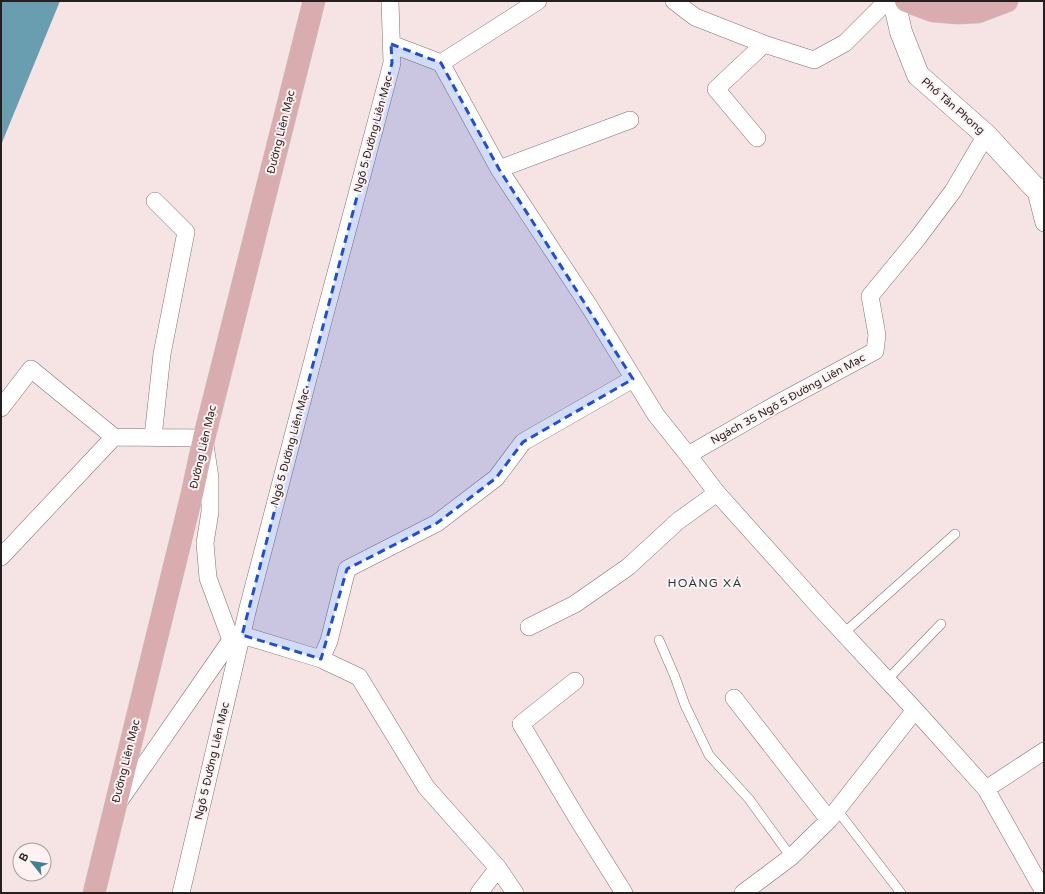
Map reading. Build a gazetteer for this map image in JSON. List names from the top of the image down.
{
  "streets": {
    "main road": ["Đường Liên Mạc"],
    "street": ["Phố Tân Phong", "Ngõ 5 Đường Liên Mạc", "Ngách 35 Ngõ 5 Đường Liên Mạc"]
  },
  "crossings": [
    ["Phố Tân Phong", "Ngách 35 Ngõ 5 Đường Liên Mạc"]
  ],
  "districts": ["HOÀNG XÁ"],
  "north": "top left"
}
